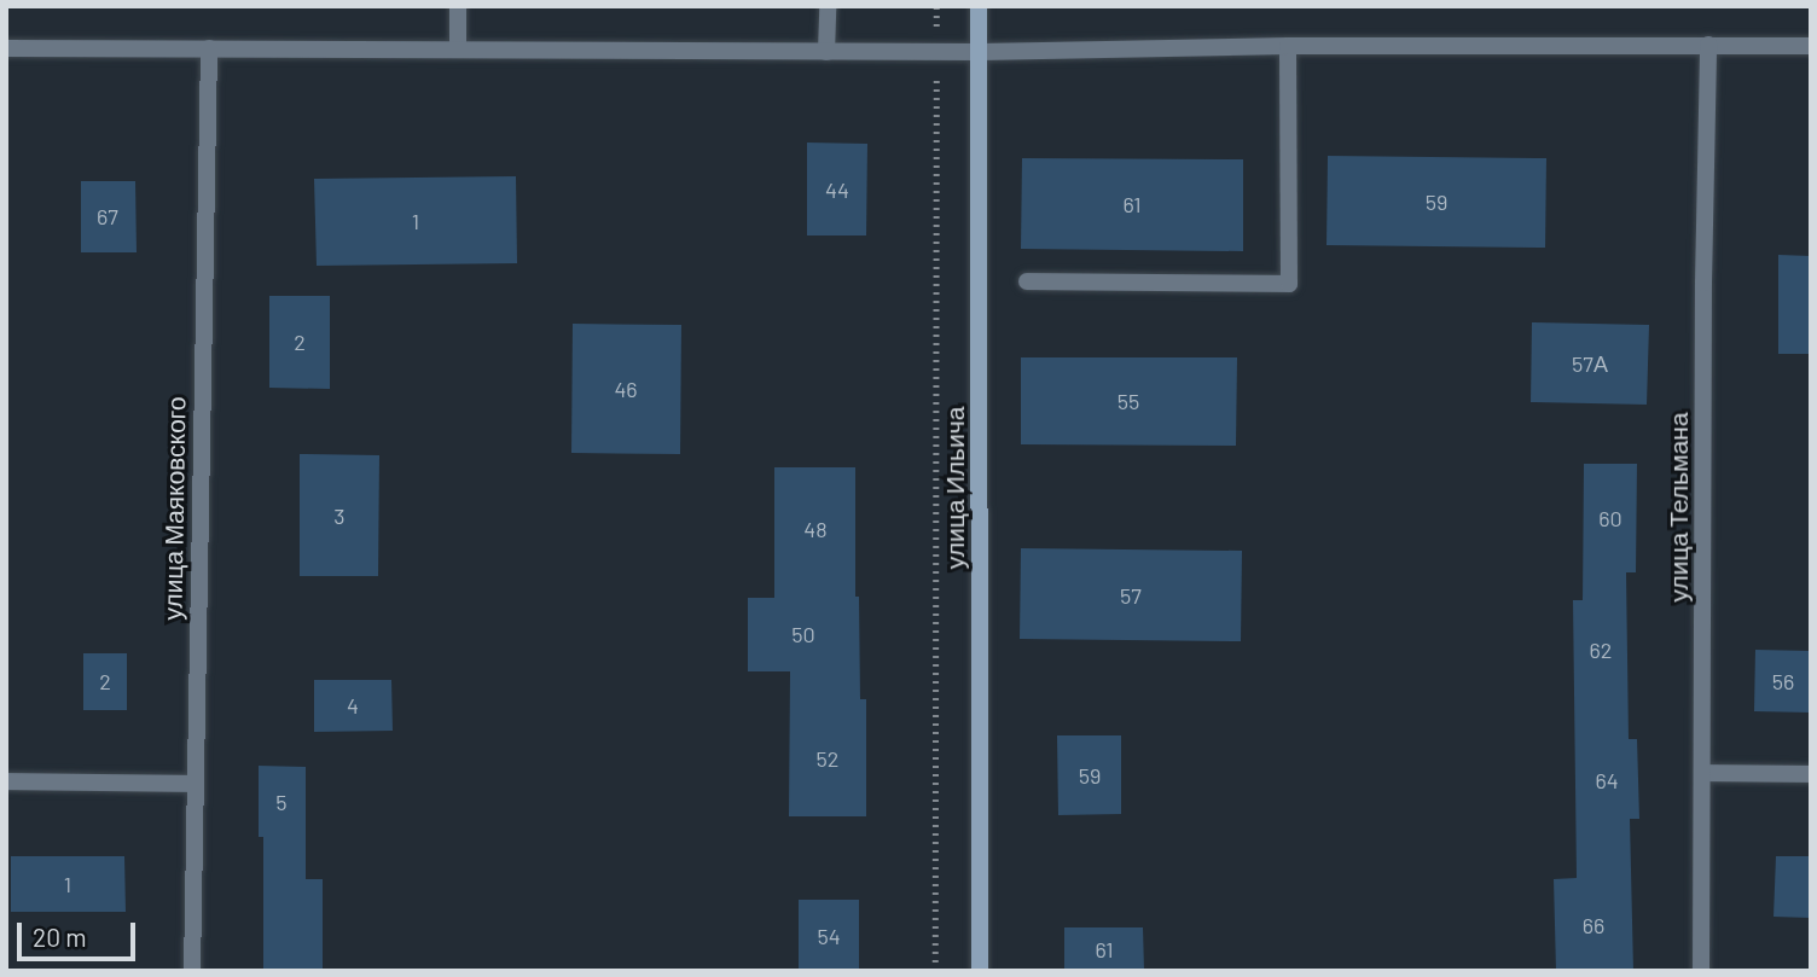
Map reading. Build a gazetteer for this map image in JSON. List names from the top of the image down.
{
  "streets": {
    "street": ["улица Ильича", "улица Тельмана", "улица Маяковского"]
  },
  "house_numbers": [
    "44",
    "59",
    "61",
    "67",
    "1",
    "2",
    "57А",
    "46",
    "55",
    "3",
    "60",
    "48",
    "57",
    "50",
    "62",
    "2",
    "56",
    "4",
    "52",
    "59",
    "64",
    "5",
    "1",
    "66",
    "54",
    "61"
  ],
  "scale_bar": "20 m"
}
